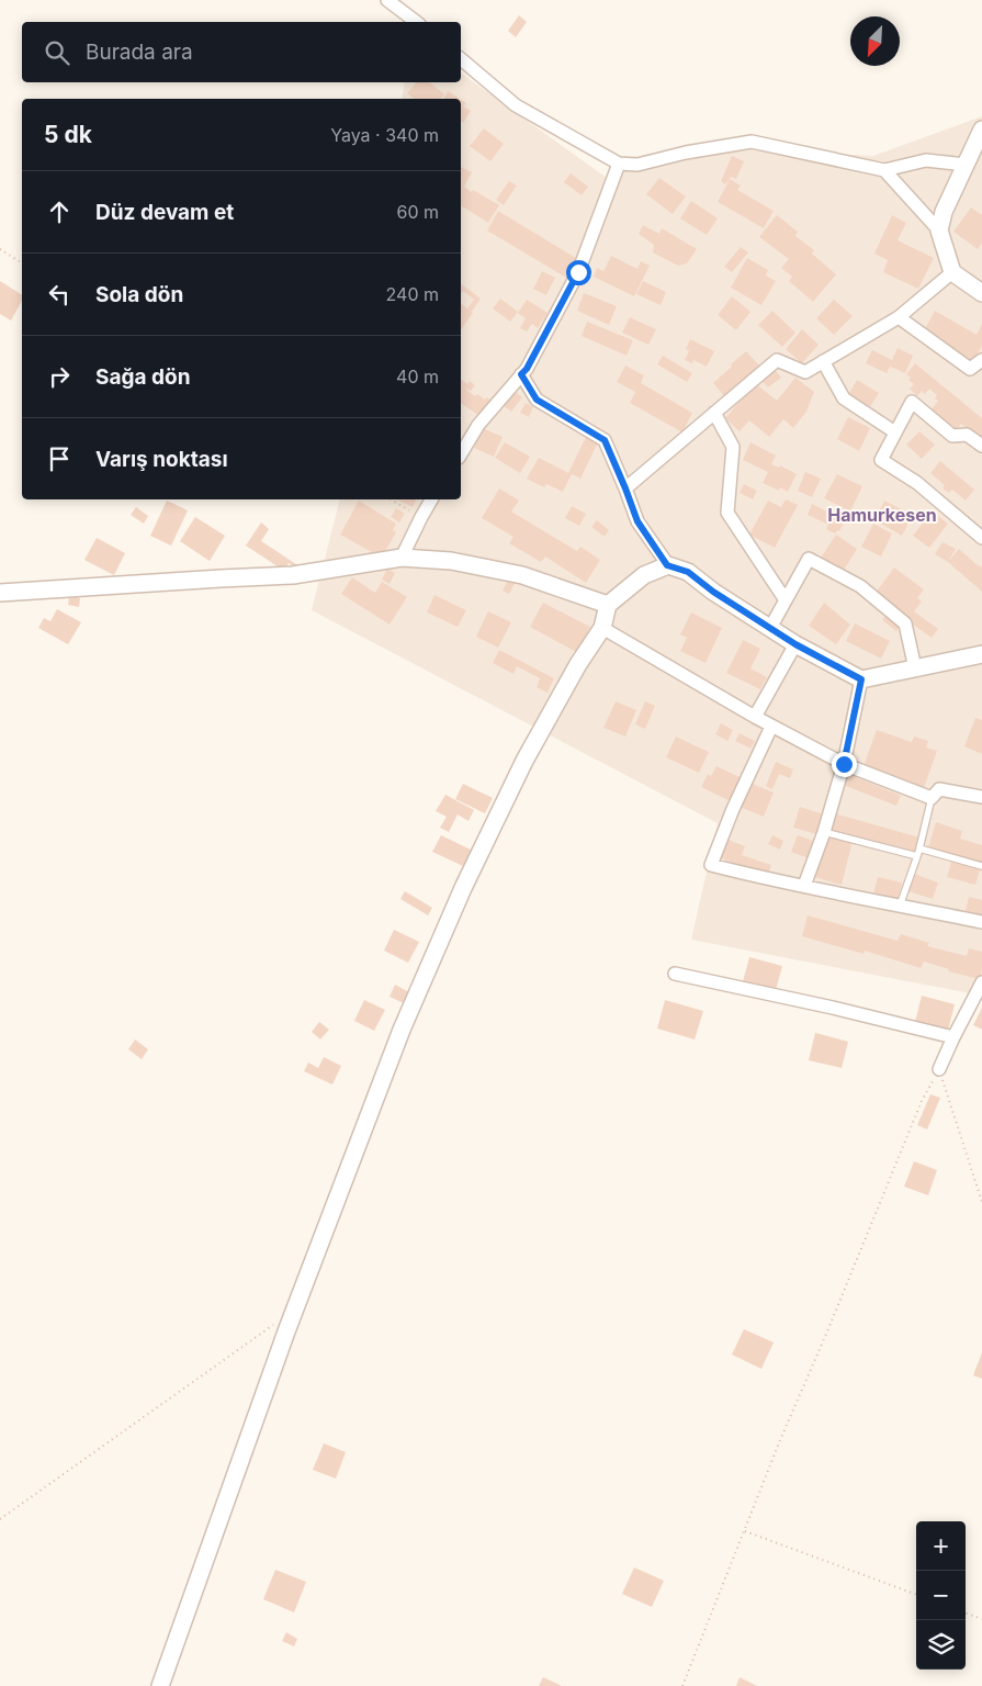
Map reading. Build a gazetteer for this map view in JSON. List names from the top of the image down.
{
  "districts": ["Hamurkesen"],
  "north": "bottom left",
  "page": {
    "search": "Burada ara",
    "heading": ["5 dk", "Yaya · 340 m"],
    "list": [
      ["Düz devam et", "60 m"],
      ["Sola dön", "240 m"],
      ["Sağa dön", "40 m"],
      "Varış noktası"
    ],
    "map_buttons": ["+", "−"]
  }
}
